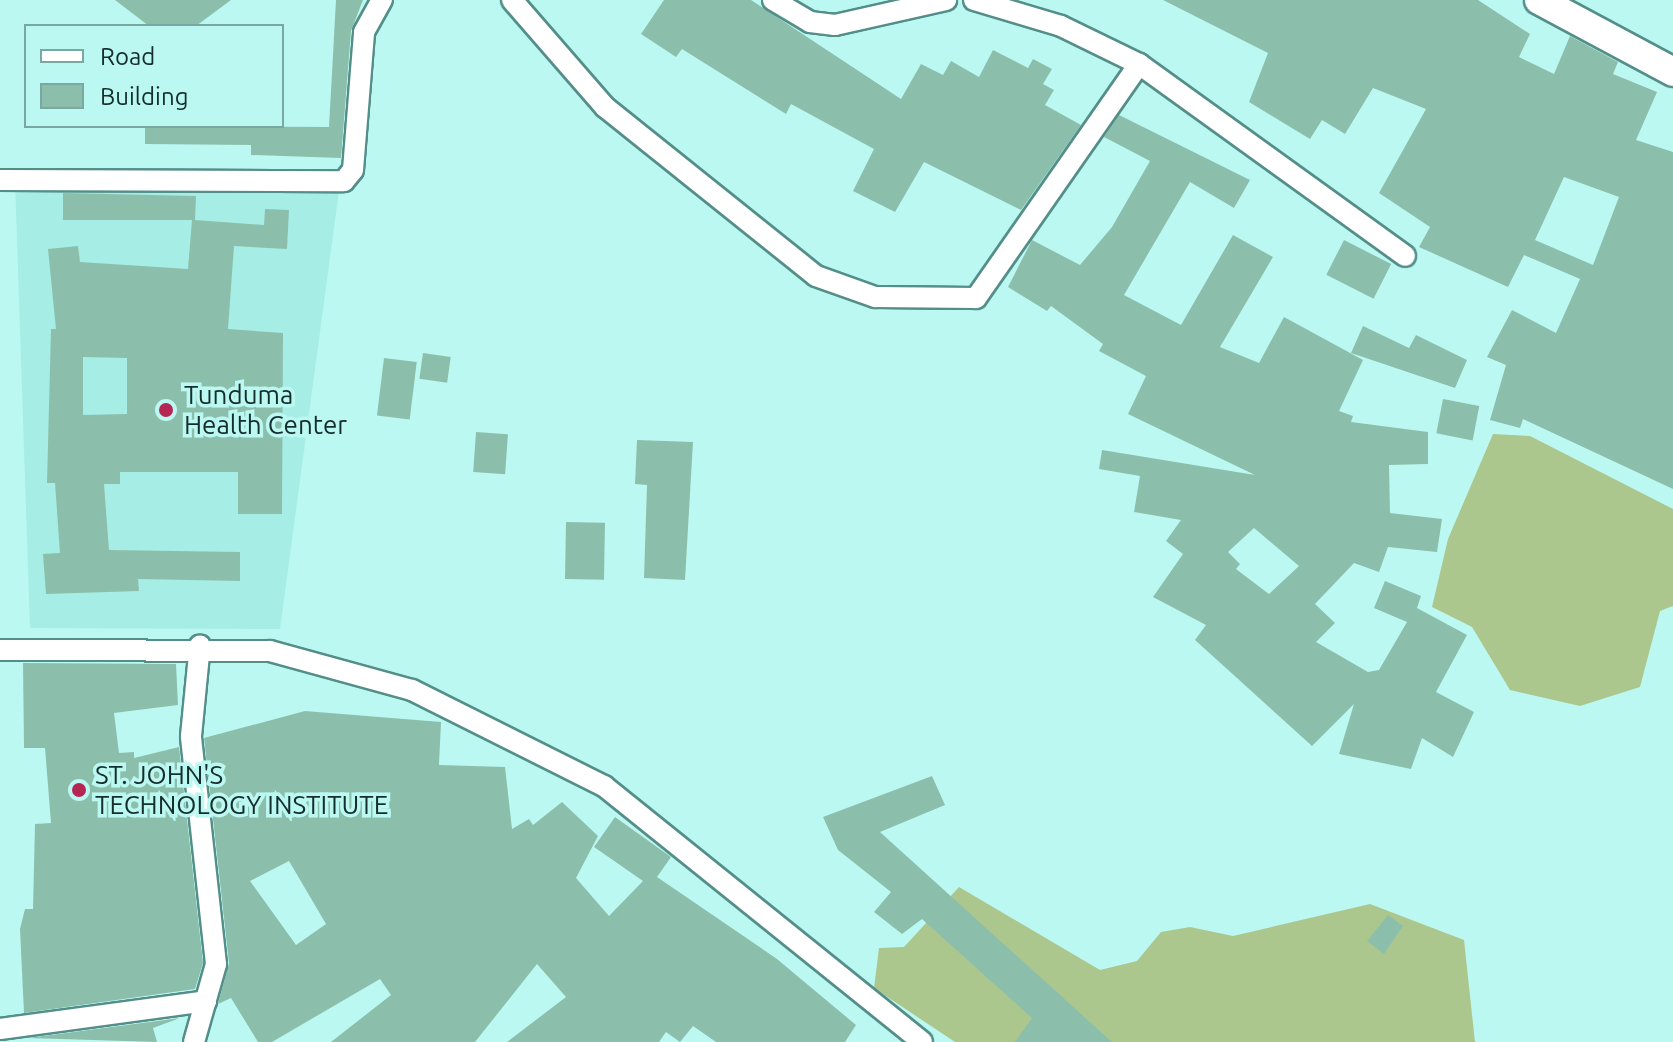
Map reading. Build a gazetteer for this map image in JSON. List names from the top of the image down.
{
  "places": ["Tunduma Health Center", "ST. JOHN'S TECHNOLOGY INSTITUTE"],
  "legend": ["Road", "Building"]
}
